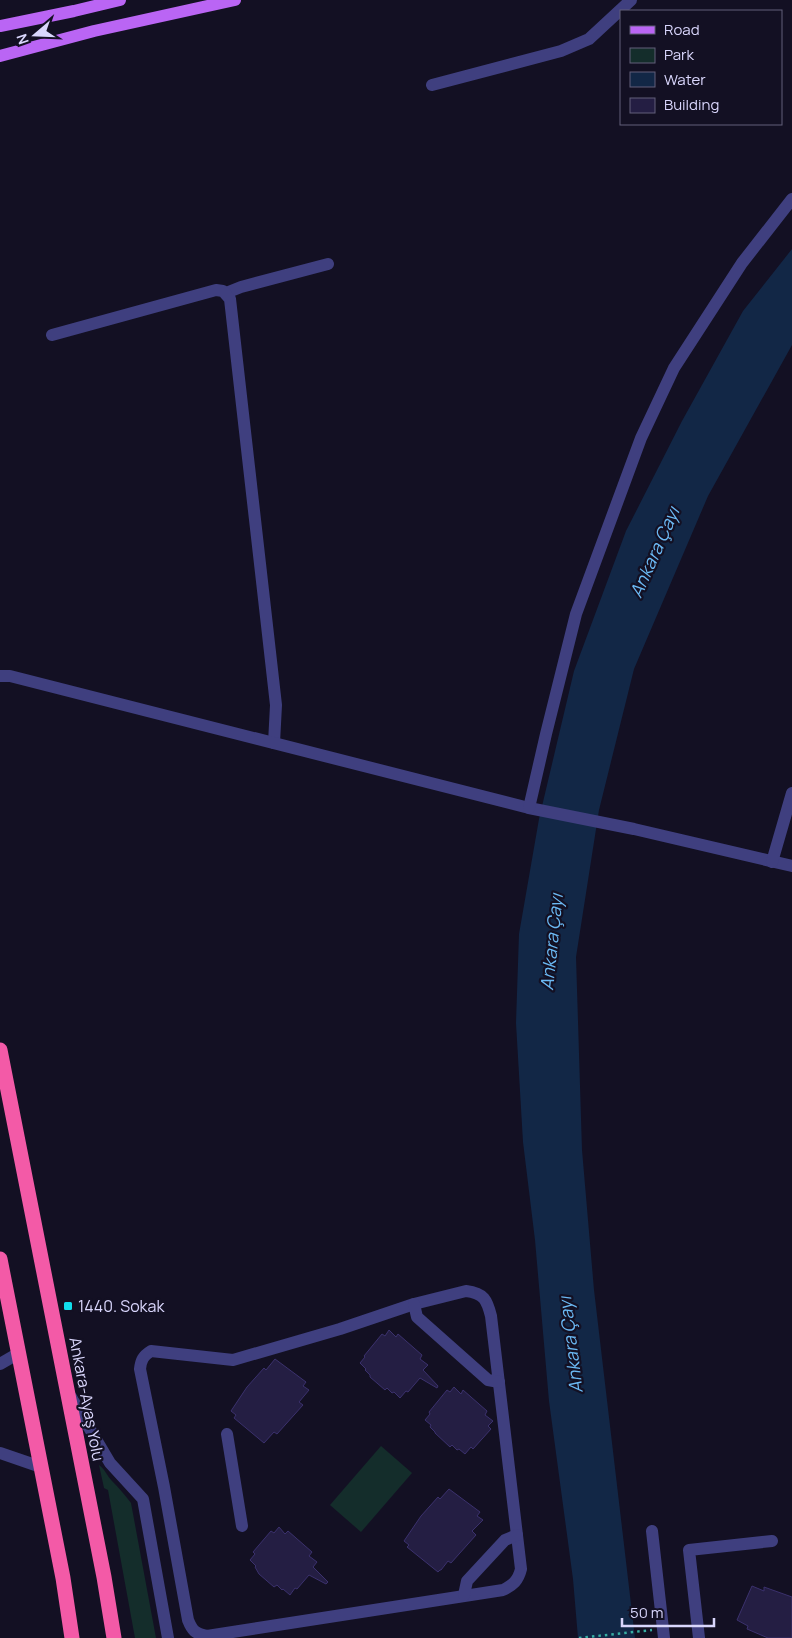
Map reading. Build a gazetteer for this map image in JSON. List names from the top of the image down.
{
  "streets": {
    "highway": ["Ankara-Ayaş Yolu"]
  },
  "water": ["Ankara Çayı"],
  "places": {
    "transit": ["1440. Sokak"]
  },
  "legend": [
    "Road",
    "Park",
    "Water",
    "Building"
  ],
  "scale_bar": "50 m",
  "north": "left"
}
